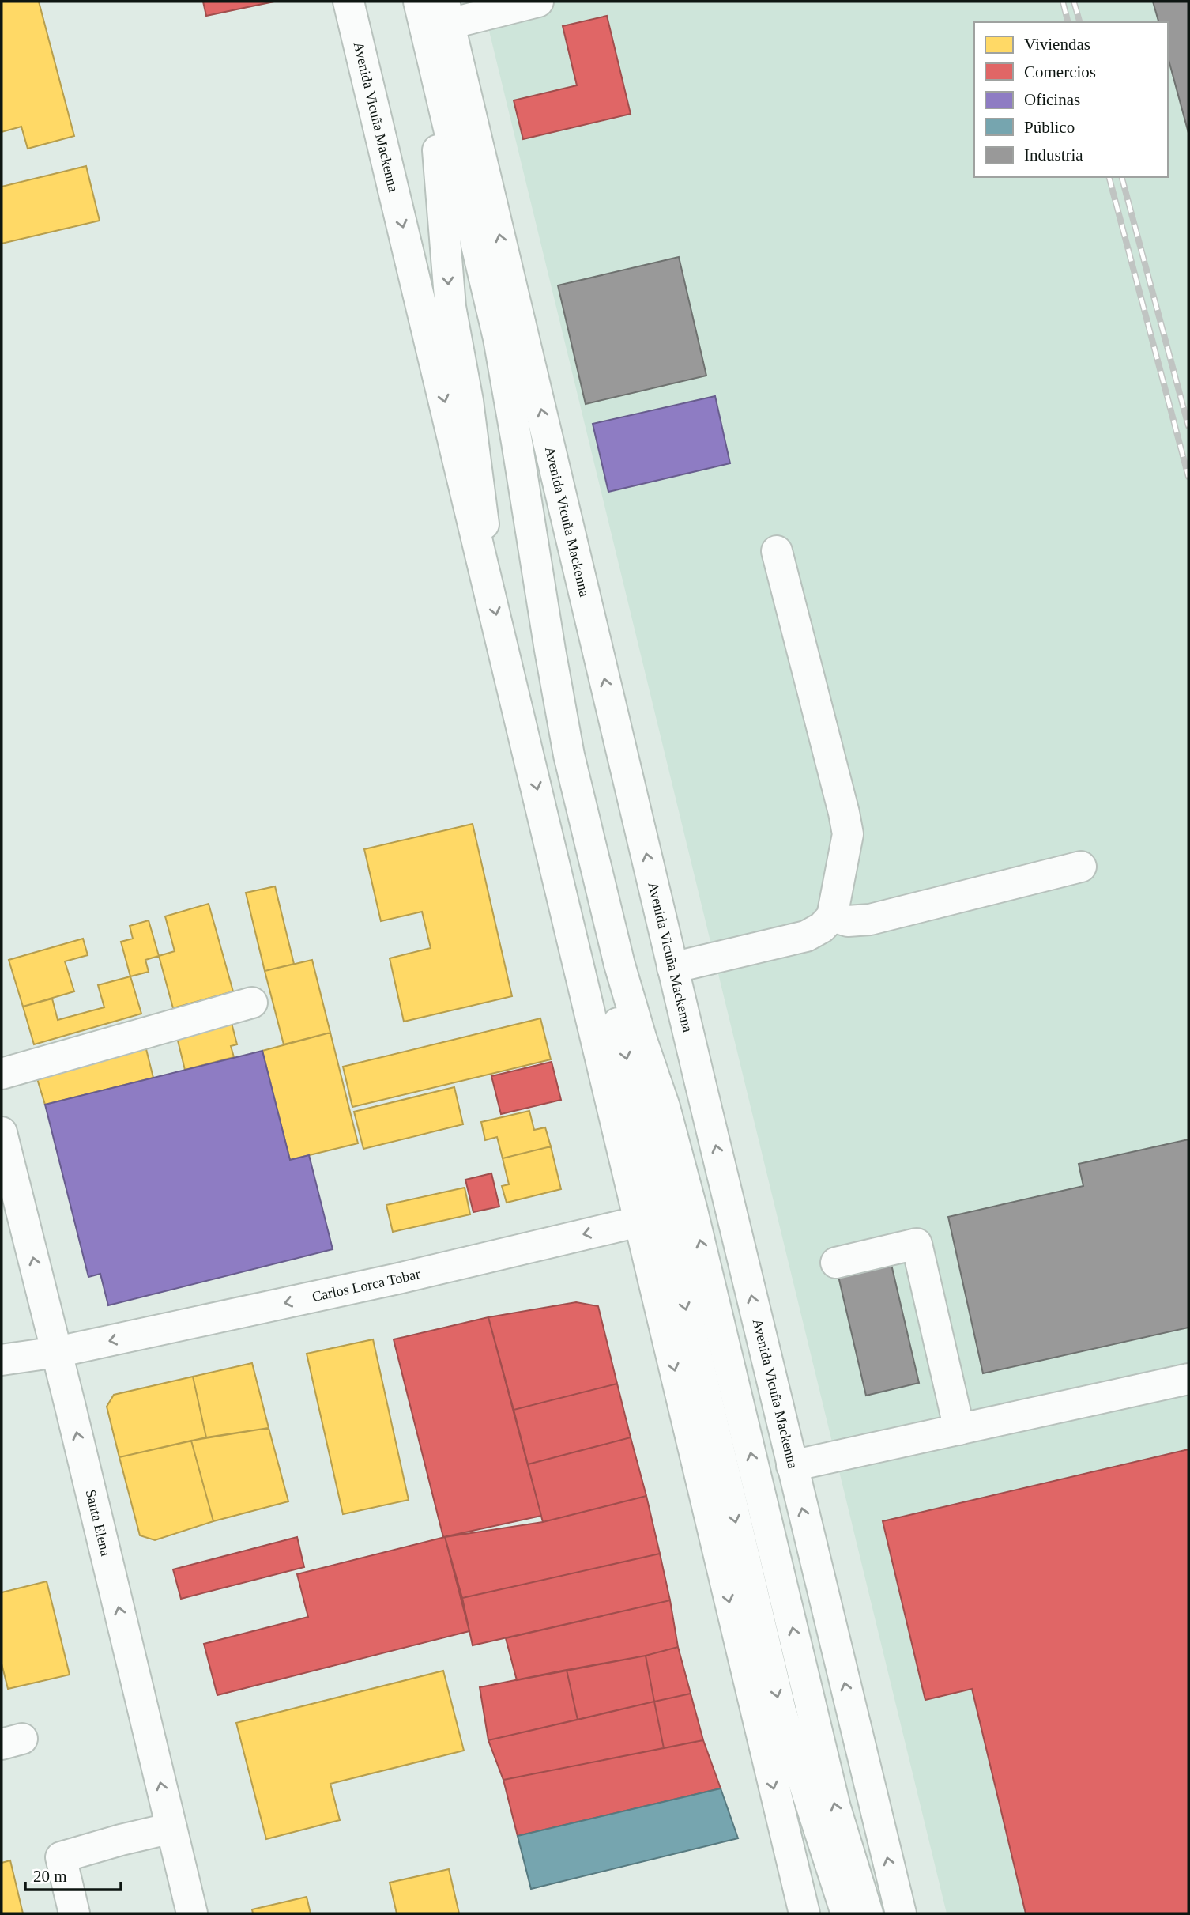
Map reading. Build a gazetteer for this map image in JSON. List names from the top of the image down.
{
  "streets": {
    "main road": ["Avenida Vicuña Mackenna", "Carlos Lorca Tobar", "Santa Elena"]
  },
  "crossings": [
    ["Avenida Vicuña Mackenna", "Carlos Lorca Tobar"],
    ["Carlos Lorca Tobar", "Santa Elena"]
  ],
  "one_way": ["Carlos Lorca Tobar", "Santa Elena"],
  "legend": [
    "Viviendas",
    "Comercios",
    "Oficinas",
    "Público",
    "Industria"
  ],
  "scale_bar": "20 m"
}
